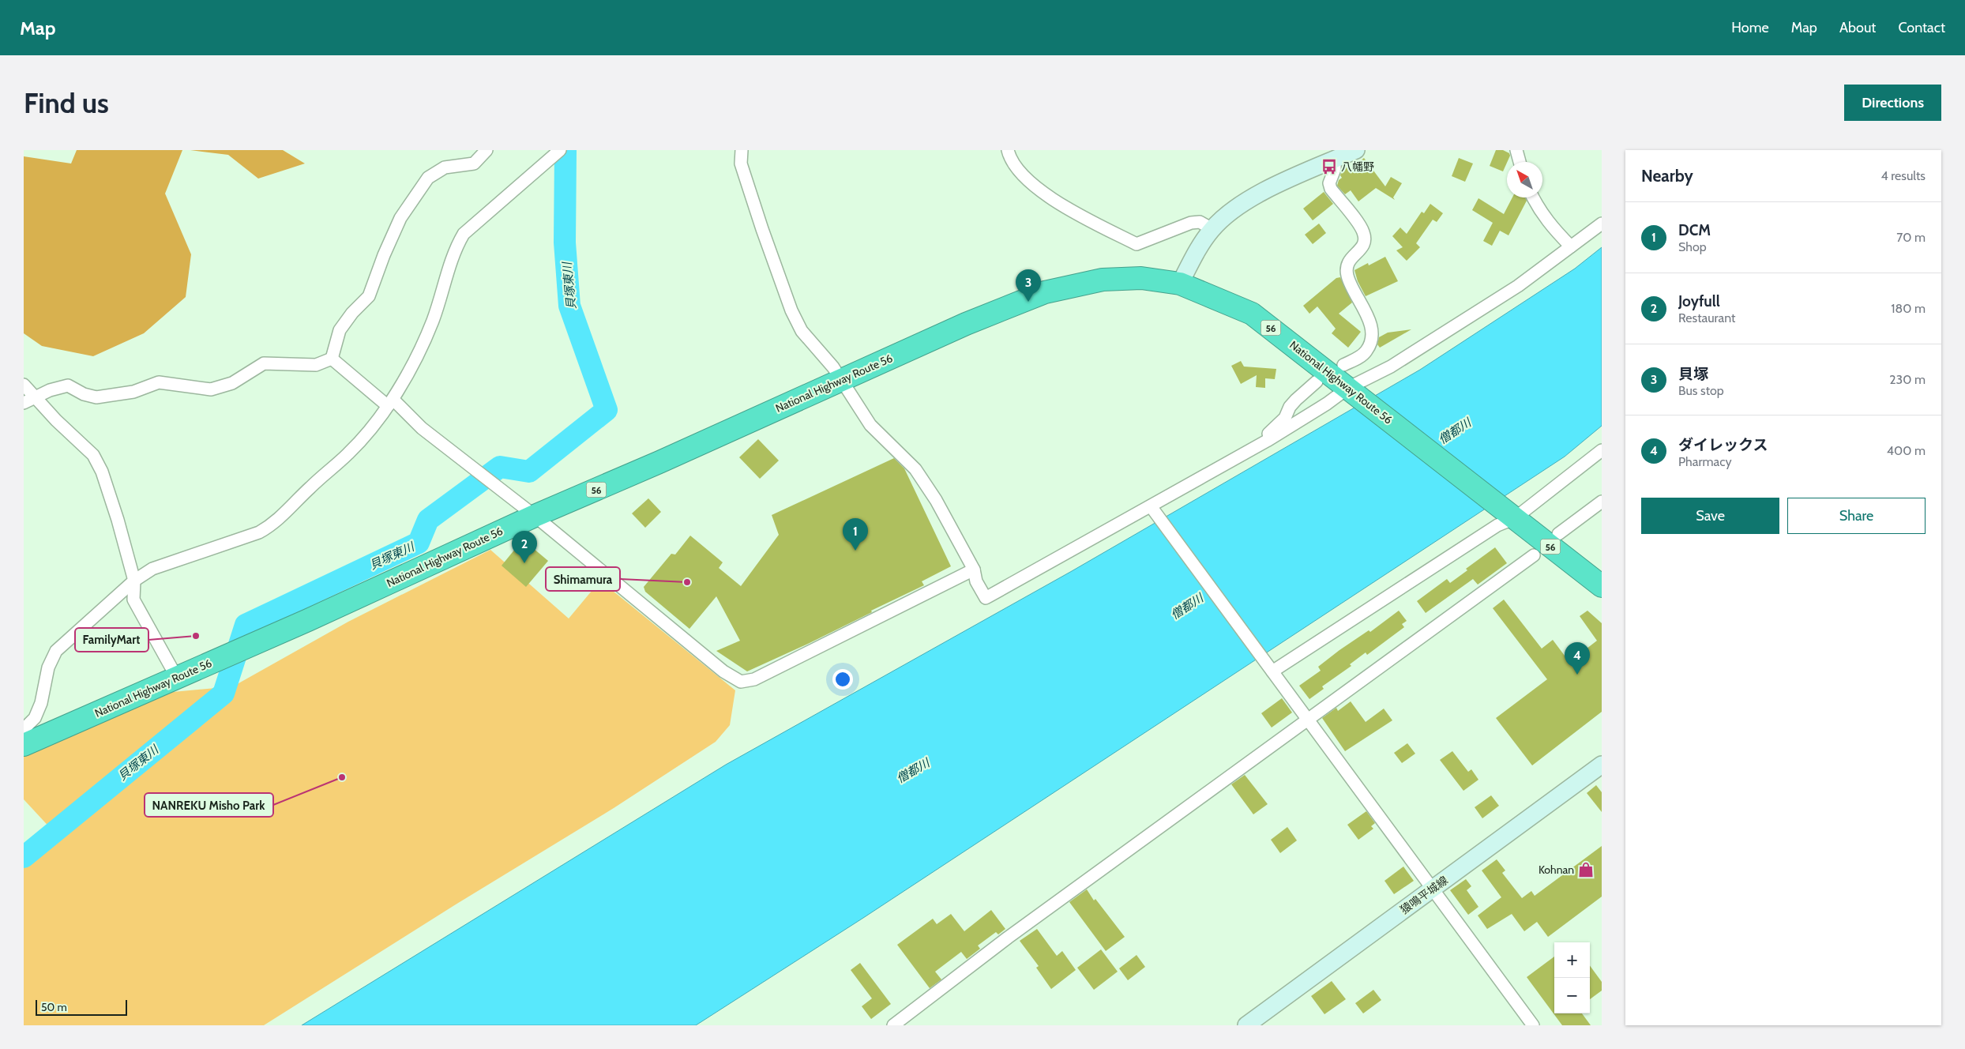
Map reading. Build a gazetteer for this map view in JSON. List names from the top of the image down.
{
  "streets": {
    "highway": ["56", "National Highway Route 56"],
    "main road": ["猿鳴平城線"]
  },
  "water": ["貝塚東川", "僧都川"],
  "places": {
    "bus stop": ["八幡野"],
    "other": ["Shimamura", "FamilyMart", "NANREKU Misho Park"],
    "shop": ["Kohnan"]
  },
  "scale_bar": "50 m",
  "north": "top left",
  "page": {
    "header": "Map",
    "nav": [
      "Home",
      "Map",
      "About",
      "Contact"
    ],
    "buttons": [
      "Directions",
      ["Save", "Share"]
    ],
    "title": "Find us",
    "heading": ["Nearby", "4 results"],
    "list": [
      {
        "mark": "1",
        "name": "DCM",
        "note": "Shop",
        "value": "70 m"
      },
      {
        "mark": "2",
        "name": "Joyfull",
        "note": "Restaurant",
        "value": "180 m"
      },
      {
        "mark": "3",
        "name": "貝塚",
        "note": "Bus stop",
        "value": "230 m"
      },
      {
        "mark": "4",
        "name": "ダイレックス",
        "note": "Pharmacy",
        "value": "400 m"
      }
    ],
    "pins": [
      "3",
      "1",
      "2",
      "4"
    ],
    "map_buttons": ["+", "−"],
    "scale": "50 m"
  }
}
